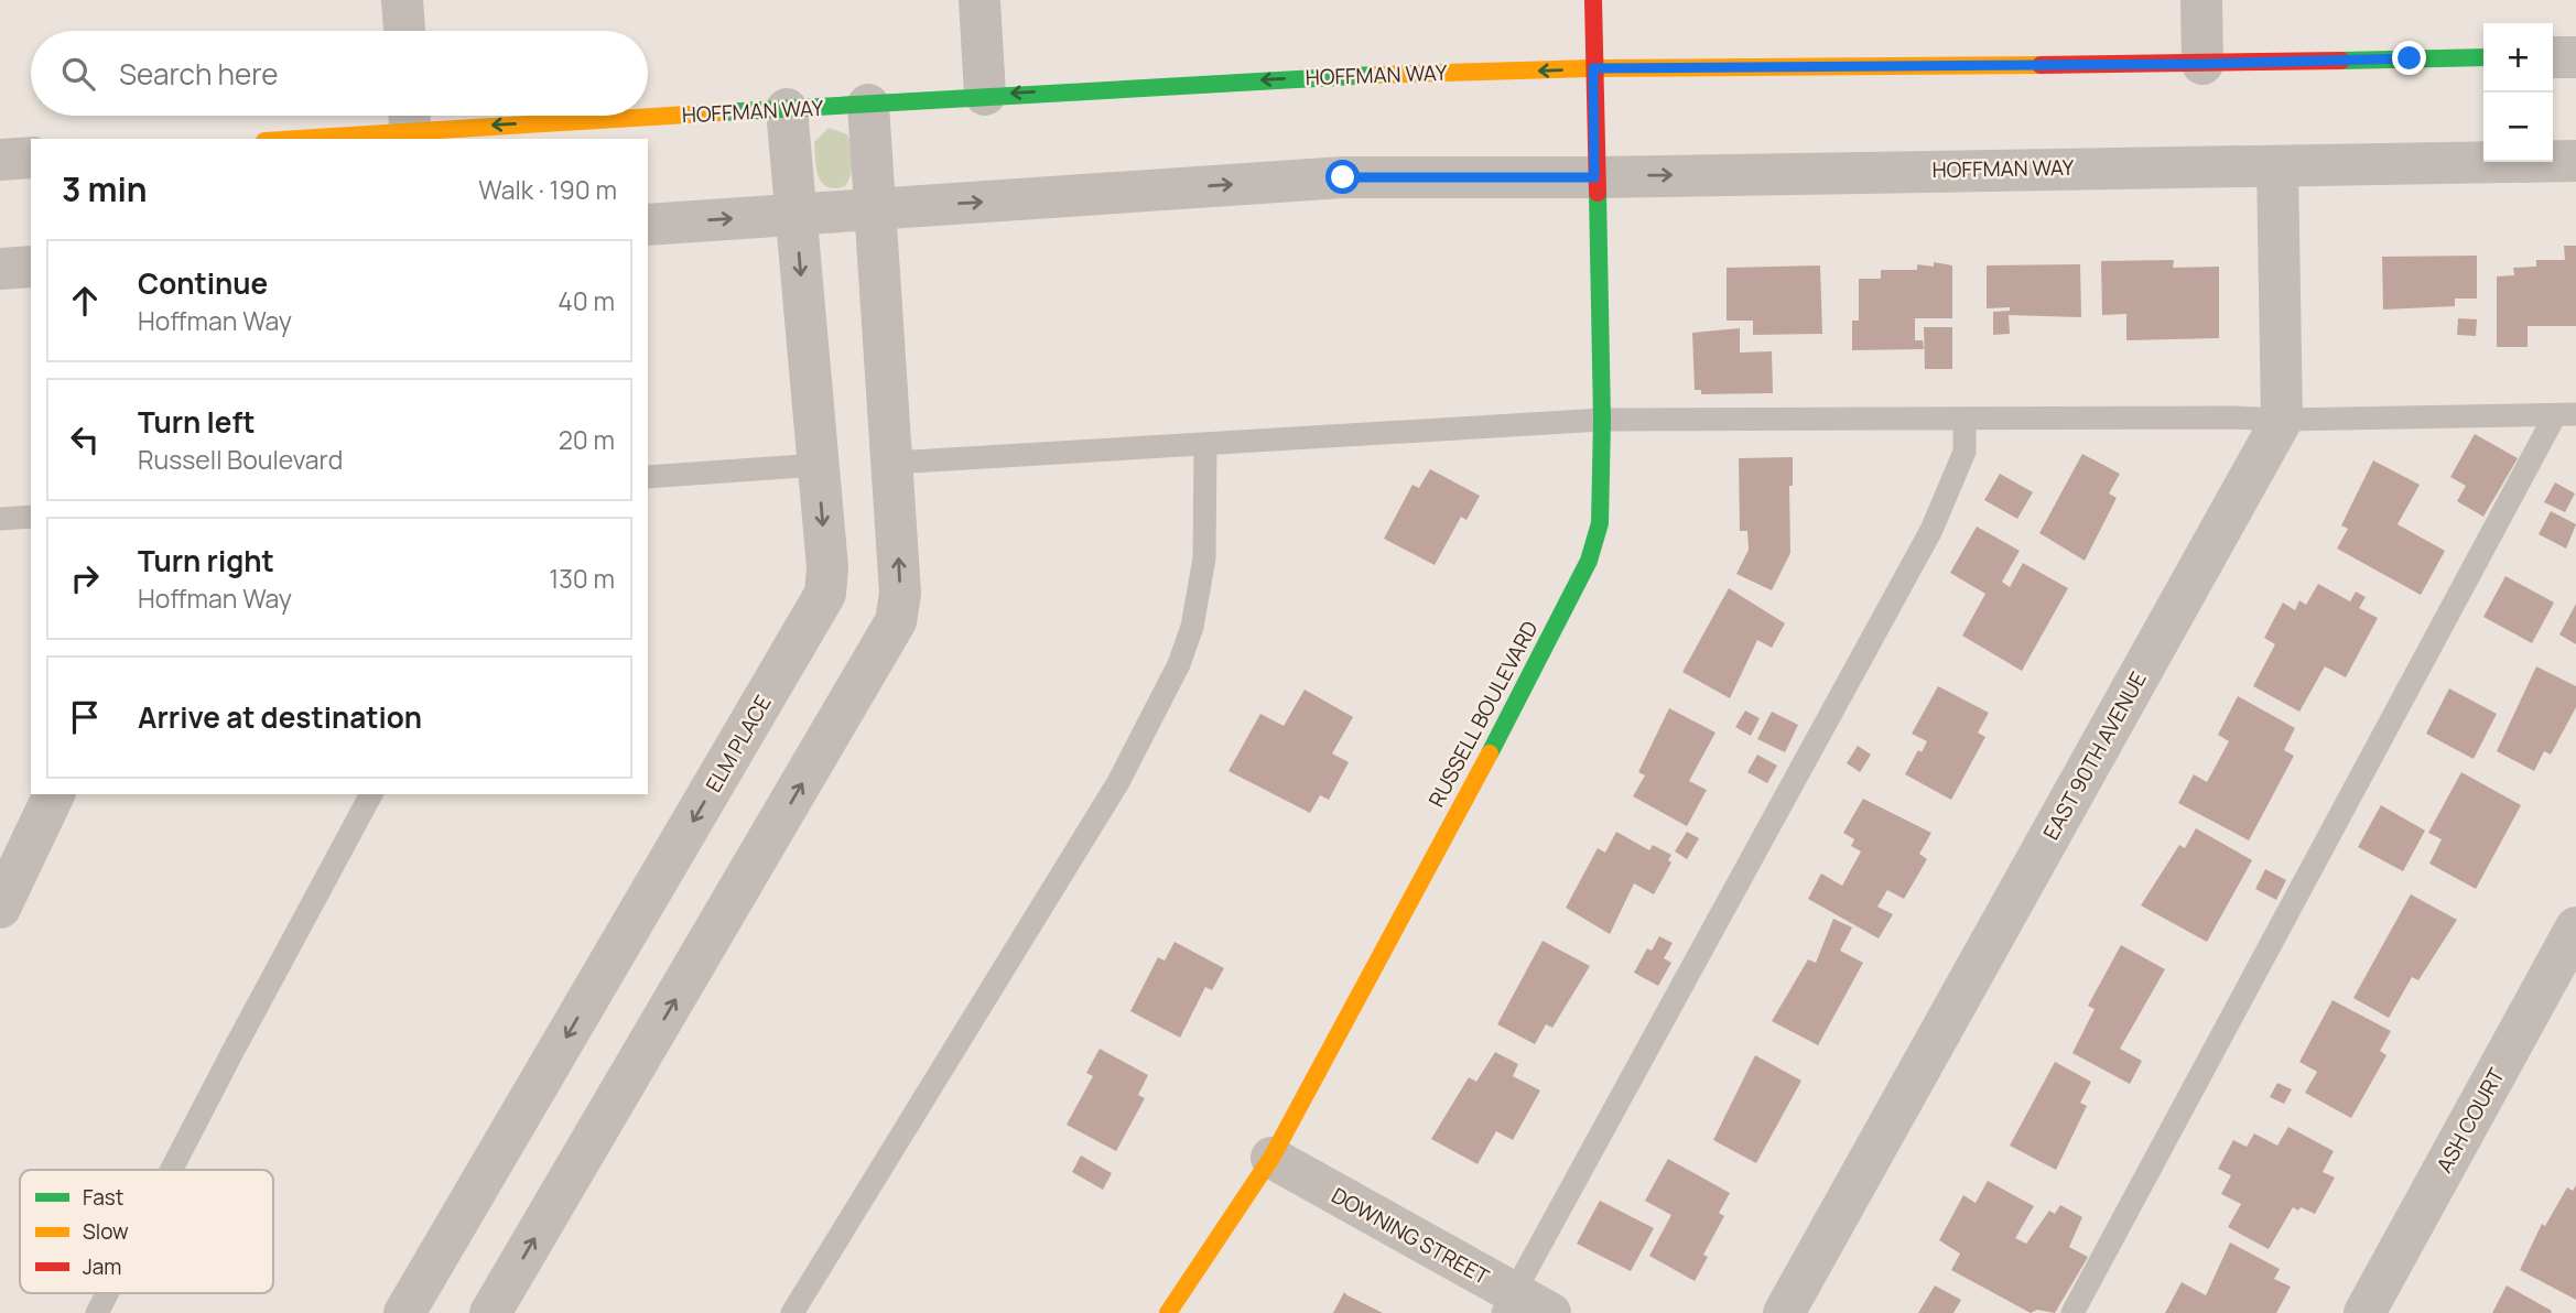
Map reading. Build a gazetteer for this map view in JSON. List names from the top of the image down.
{
  "streets": {
    "street": [
      "HOFFMAN WAY",
      "RUSSELL BOULEVARD",
      "ELM PLACE",
      "EAST 90TH AVENUE",
      "ASH COURT",
      "DOWNING STREET"
    ]
  },
  "crossings": [
    ["HOFFMAN WAY", "RUSSELL BOULEVARD"],
    ["HOFFMAN WAY", "ELM PLACE"],
    ["RUSSELL BOULEVARD", "DOWNING STREET"]
  ],
  "legend": ["Fast", "Slow", "Jam"],
  "page": {
    "map_buttons": ["+", "−"],
    "search": "Search here",
    "heading": ["3 min", "Walk · 190 m"],
    "list": [
      ["Continue", "Hoffman Way", "40 m"],
      ["Turn left", "Russell Boulevard", "20 m"],
      ["Turn right", "Hoffman Way", "130 m"],
      "Arrive at destination"
    ]
  }
}
